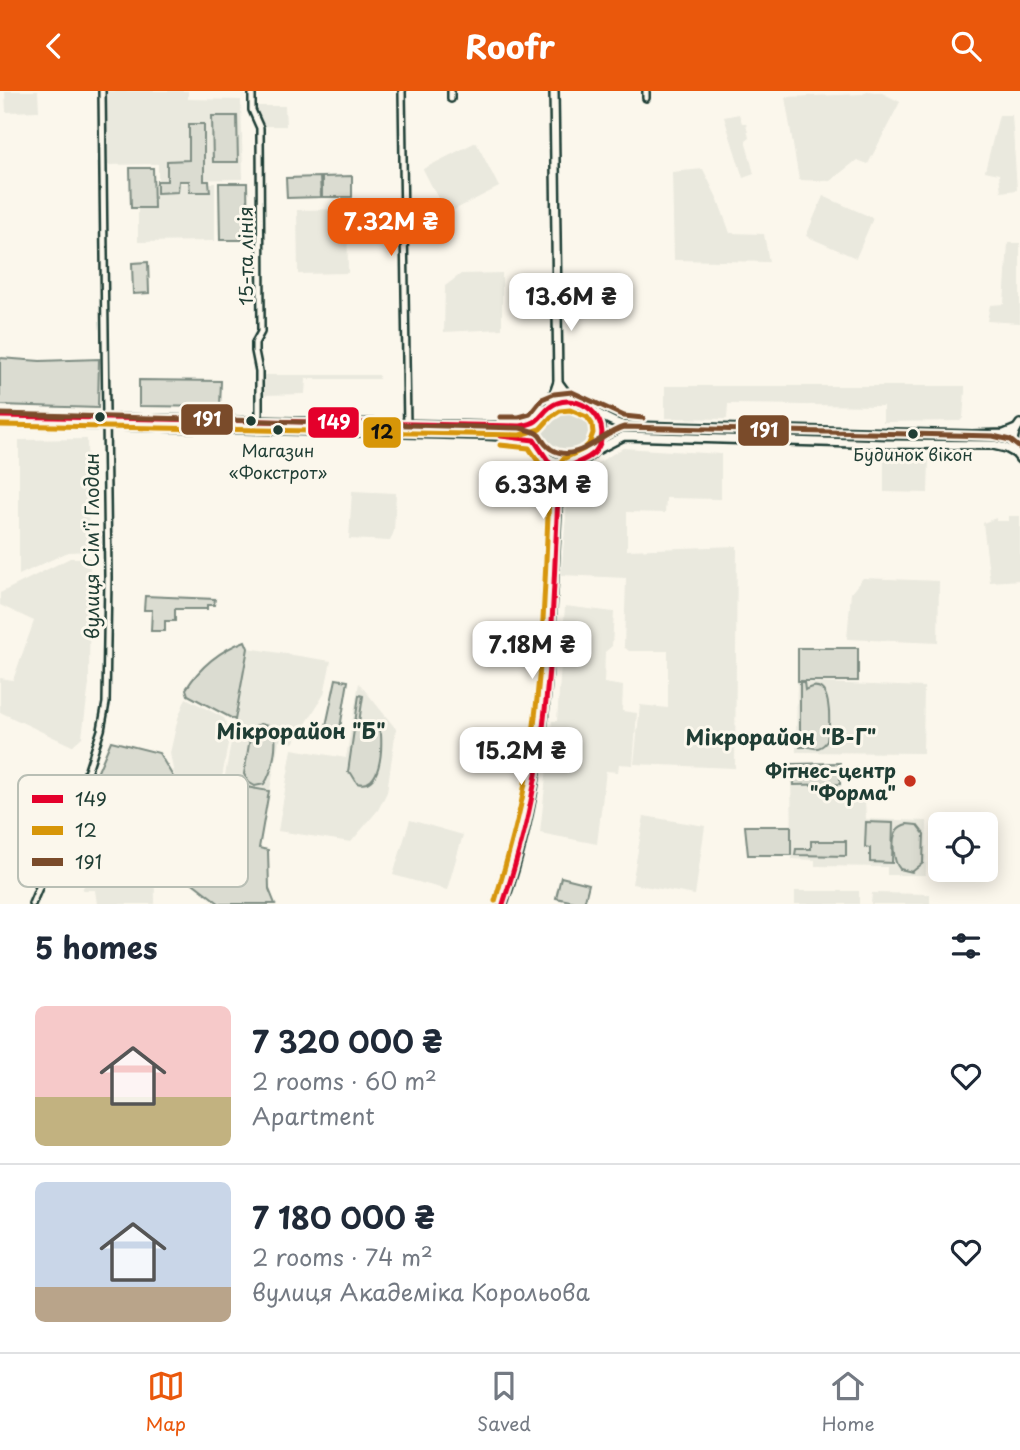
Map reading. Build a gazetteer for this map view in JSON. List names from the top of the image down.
{
  "streets": {
    "street": ["15-та лінія", "вулиця Сім'ї Глодан"]
  },
  "districts": ["Мікрорайон \"Б\"", "Мікрорайон \"В-Г\""],
  "places": ["Магазин «Фокстрот»", "Будинок вікон", "Фітнес-центр \"Форма\""],
  "lines": ["transit line 191", "transit line 149", "transit line 12"],
  "legend": ["149", "12", "191"],
  "page": {
    "header": "Roofr",
    "price": [
      "7.32M ₴",
      "13.6M ₴",
      "6.33M ₴",
      "7.18M ₴",
      "15.2M ₴"
    ],
    "heading": "5 homes",
    "list": [
      {
        "name": "7 320 000 ₴",
        "note": "2 rooms · 60 m² · Apartment"
      },
      {
        "name": "7 180 000 ₴",
        "note": "2 rooms · 74 m² · вулиця Академіка Корольова"
      }
    ],
    "tabs": ["Map", "Saved", "Home"]
  }
}
